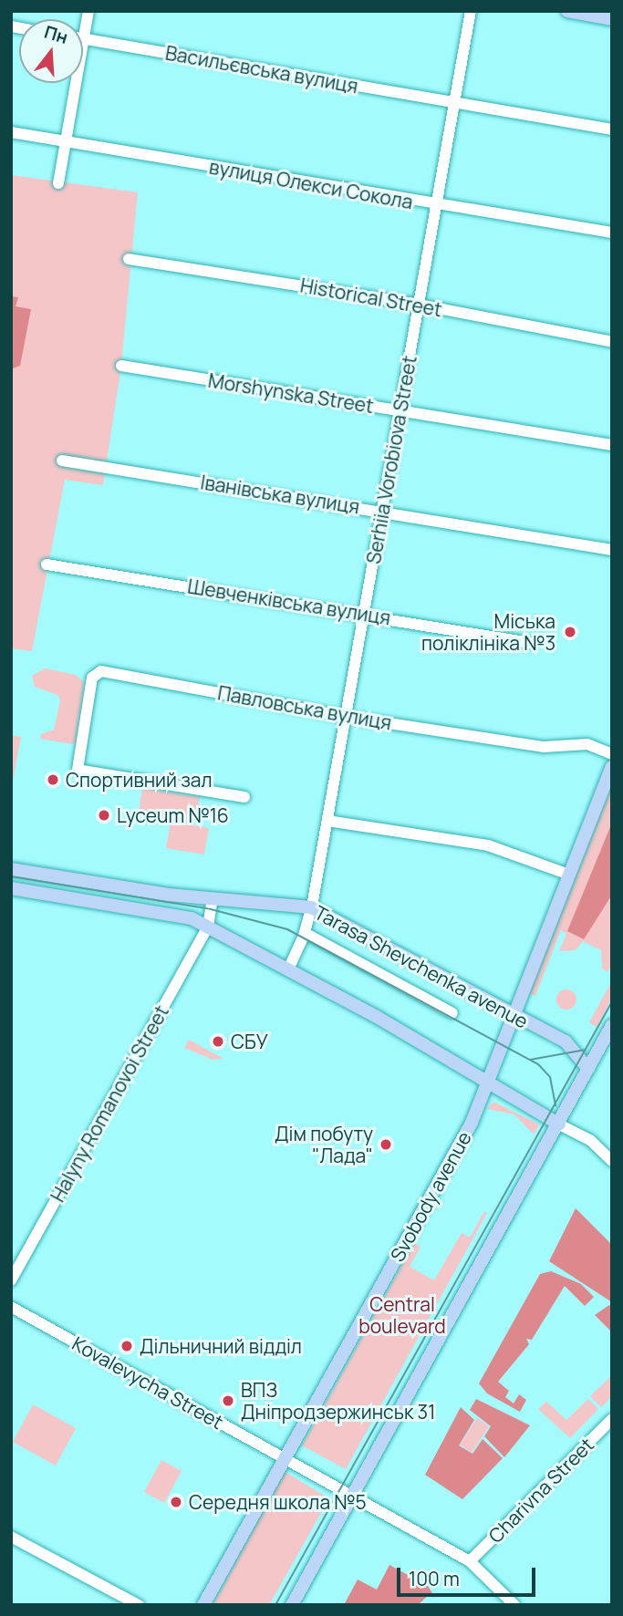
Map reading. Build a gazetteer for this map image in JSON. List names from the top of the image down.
{
  "streets": {
    "main road": ["Tarasa Shevchenka avenue", "Svobody avenue"],
    "street": [
      "Васильєвська вулиця",
      "вулиця Олекси Сокола",
      "Historical Street",
      "Morshynska Street",
      "Serhiia Vorobiova Street",
      "Іванівська вулиця",
      "Шевченківська вулиця",
      "Павловська вулиця",
      "Halyny Romanovoi Street",
      "Kovalevycha Street",
      "Charivna Street"
    ]
  },
  "crossings": [
    ["Васильєвська вулиця", "Serhiia Vorobiova Street"],
    ["вулиця Олекси Сокола", "Serhiia Vorobiova Street"],
    ["Historical Street", "Serhiia Vorobiova Street"],
    ["Morshynska Street", "Serhiia Vorobiova Street"],
    ["Serhiia Vorobiova Street", "Іванівська вулиця"],
    ["Serhiia Vorobiova Street", "Шевченківська вулиця"],
    ["Serhiia Vorobiova Street", "Павловська вулиця"],
    ["Serhiia Vorobiova Street", "Tarasa Shevchenka avenue"],
    ["Tarasa Shevchenka avenue", "Halyny Romanovoi Street"],
    ["Tarasa Shevchenka avenue", "Svobody avenue"],
    ["Svobody avenue", "Kovalevycha Street"],
    ["Kovalevycha Street", "Charivna Street"]
  ],
  "parks": ["Central boulevard"],
  "places": [
    "Міська поліклініка №3",
    "Спортивний зал",
    "Lyceum №16",
    "СБУ",
    "Дім побуту \"Лада\"",
    "Дільничний відділ",
    "ВПЗ Дніпродзержинськ 31",
    "Середня школа №5"
  ],
  "scale_bar": "100 m",
  "north": "top"
}
